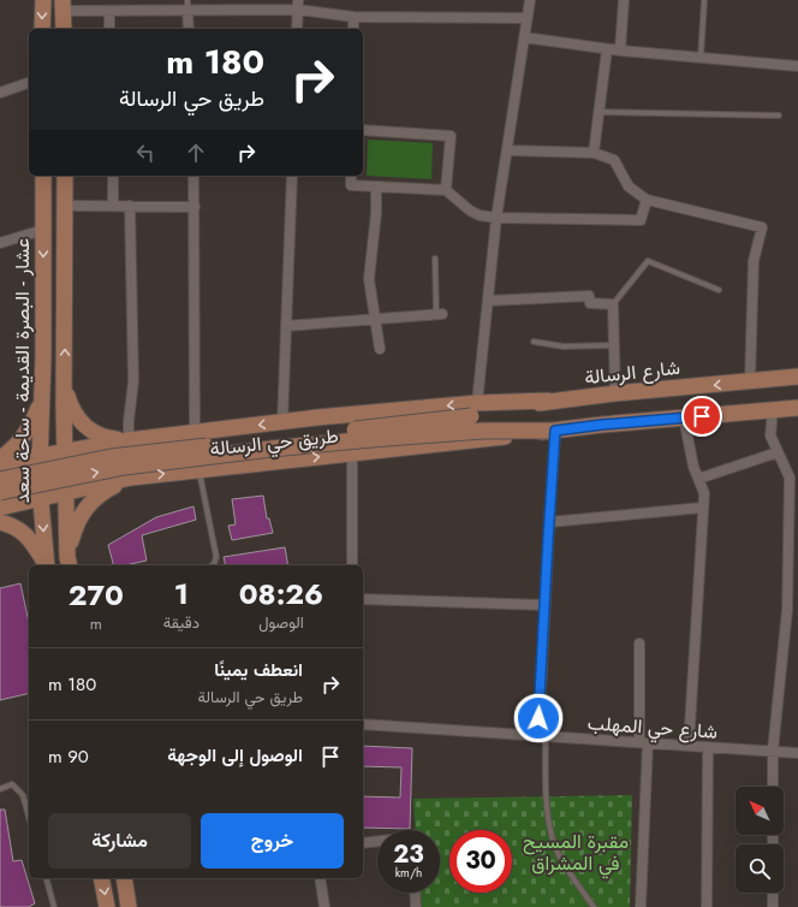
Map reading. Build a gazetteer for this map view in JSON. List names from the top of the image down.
{
  "streets": {
    "main road": ["عشار - البصرة القديمة - ساحة سعد", "شارع الرسالة", "طريق حي الرسالة"],
    "street": ["شارع حي المهلب"]
  },
  "crossings": [
    ["عشار - البصرة القديمة - ساحة سعد", "طريق حي الرسالة"],
    ["شارع الرسالة", "طريق حي الرسالة"]
  ],
  "one_way": ["شارع الرسالة"],
  "parks": ["مقبرة المسيح في المشراق"],
  "north": "top left",
  "page": {
    "turn": ["180 m", "طريق حي الرسالة"],
    "eta": [
      "08:26",
      "الوصول",
      "1",
      "دقيقة",
      "270",
      "m"
    ],
    "list": [
      {
        "name": "انعطف يمينًا",
        "note": "طريق حي الرسالة",
        "value": "180 m"
      },
      {
        "name": "الوصول إلى الوجهة",
        "value": "90 m"
      }
    ],
    "buttons": ["خروج", "مشاركة"],
    "speed": "23 km/h",
    "limit": "30"
  }
}
